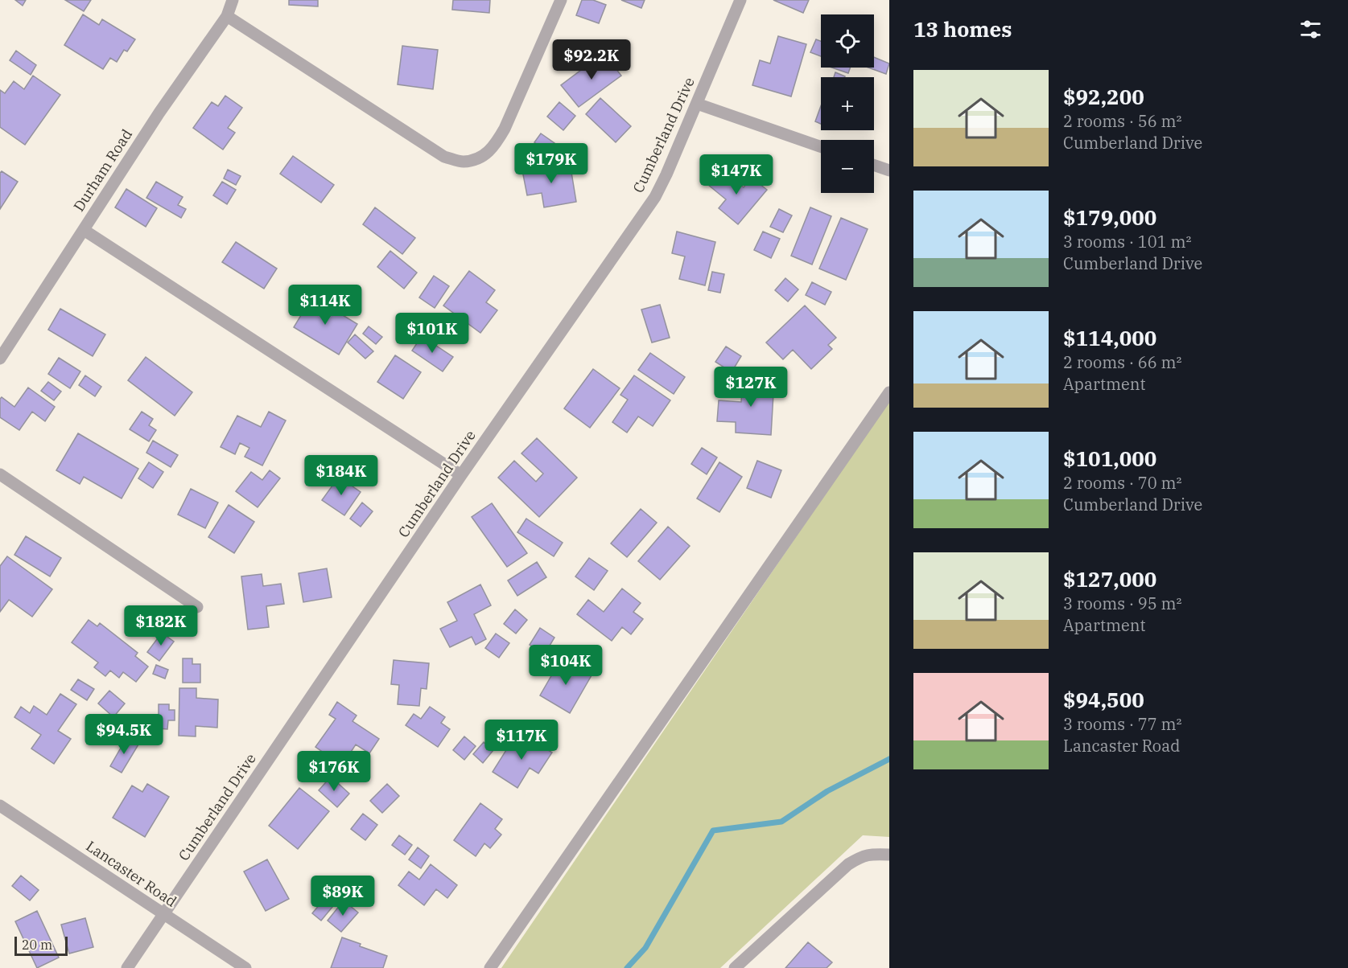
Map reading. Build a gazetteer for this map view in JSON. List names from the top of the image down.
{
  "streets": {
    "street": ["Cumberland Drive", "Durham Road", "Lancaster Road"]
  },
  "crossings": [
    ["Cumberland Drive", "Lancaster Road"]
  ],
  "scale_bar": "20 m",
  "page": {
    "heading": "13 homes",
    "map_buttons": ["+", "−"],
    "price": [
      "$92.2K",
      "$179K",
      "$147K",
      "$114K",
      "$101K",
      "$127K",
      "$184K",
      "$182K",
      "$104K",
      "$94.5K",
      "$117K",
      "$176K",
      "$89K"
    ],
    "list": [
      {
        "name": "$92,200",
        "note": "2 rooms · 56 m² · Cumberland Drive"
      },
      {
        "name": "$179,000",
        "note": "3 rooms · 101 m² · Cumberland Drive"
      },
      {
        "name": "$114,000",
        "note": "2 rooms · 66 m² · Apartment"
      },
      {
        "name": "$101,000",
        "note": "2 rooms · 70 m² · Cumberland Drive"
      },
      {
        "name": "$127,000",
        "note": "3 rooms · 95 m² · Apartment"
      },
      {
        "name": "$94,500",
        "note": "3 rooms · 77 m² · Lancaster Road"
      }
    ],
    "scale": "20 m"
  }
}
